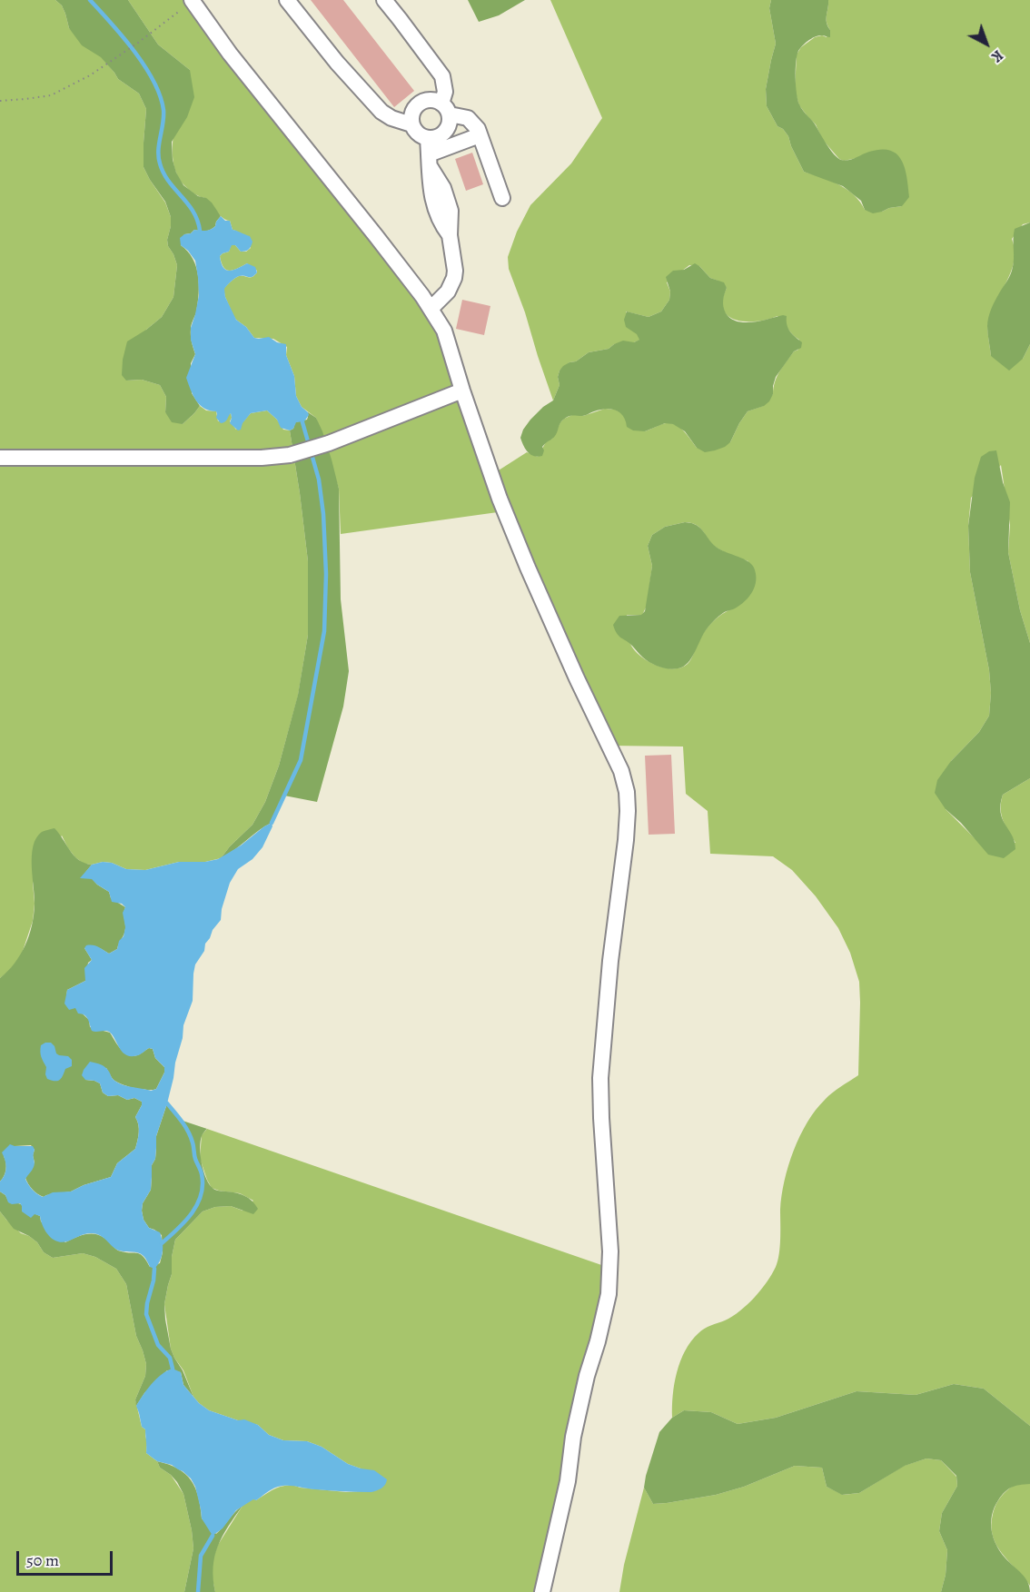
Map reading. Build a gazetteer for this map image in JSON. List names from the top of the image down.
{
  "scale_bar": "50 m",
  "north": "bottom right"
}
